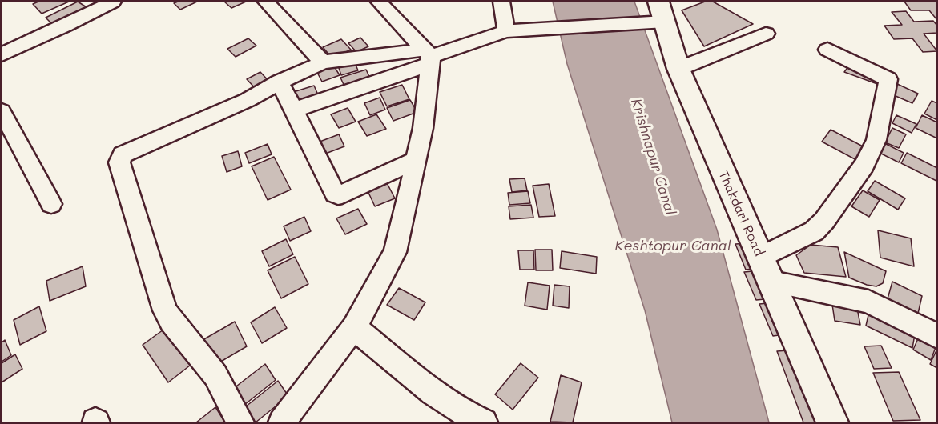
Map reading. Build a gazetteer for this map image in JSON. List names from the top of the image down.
{
  "streets": {
    "street": ["Thakdari Road"]
  },
  "water": ["Krishnapur Canal", "Keshtopur Canal"]
}
